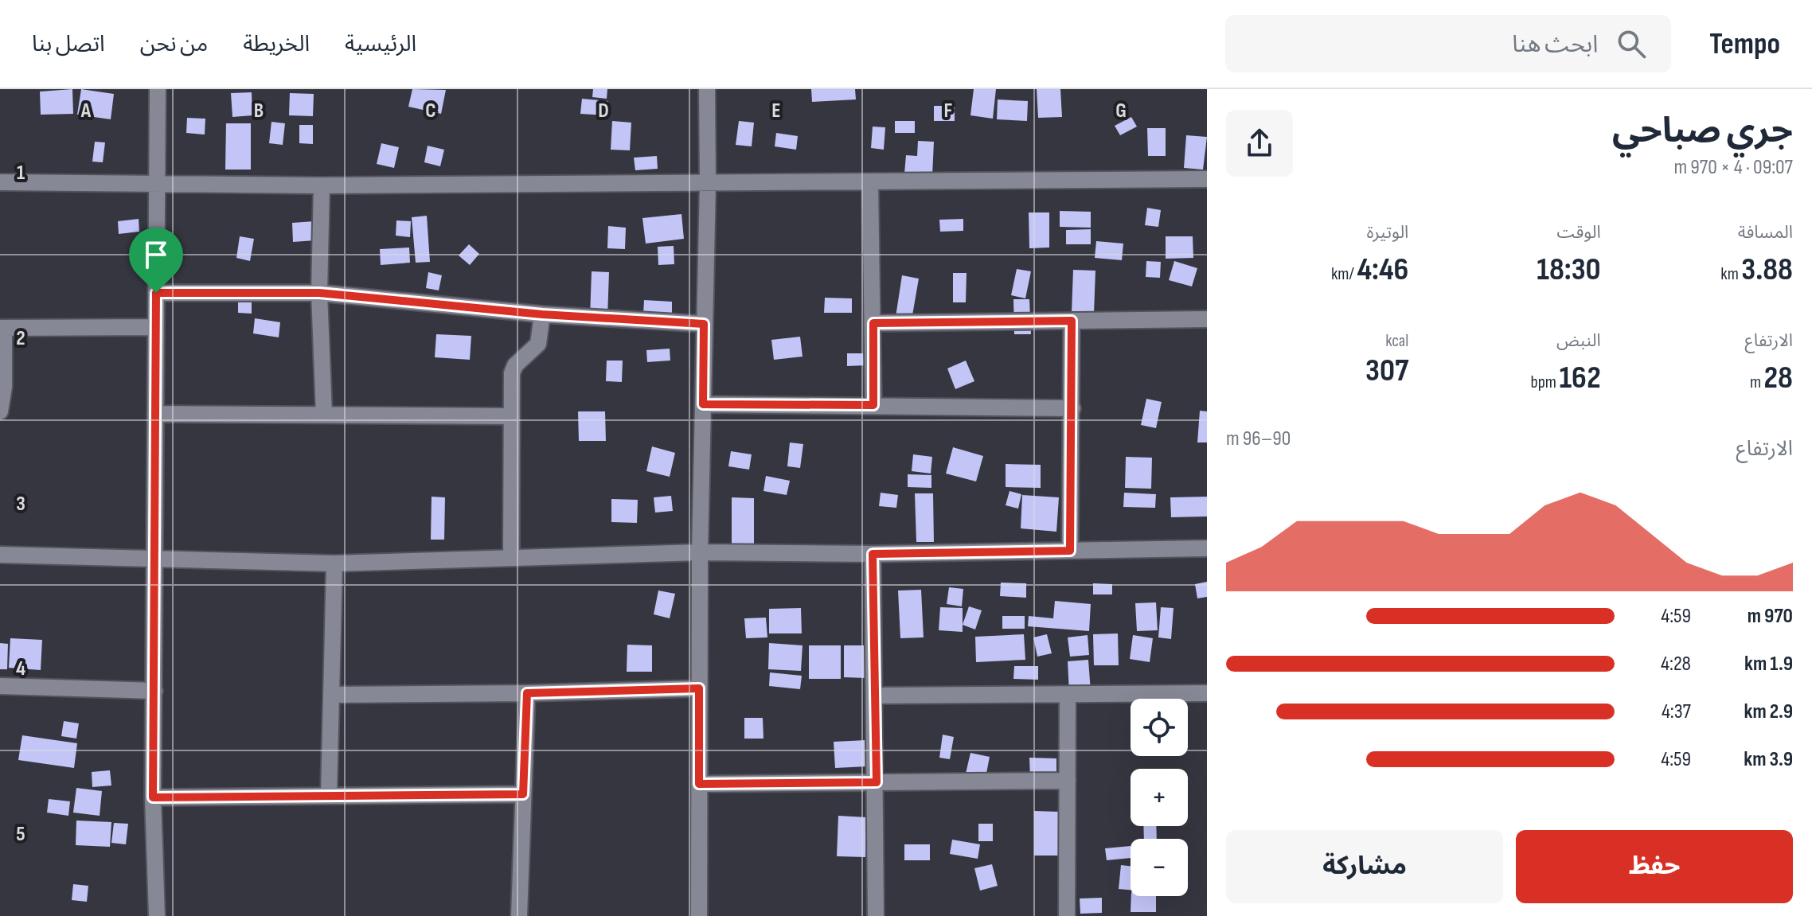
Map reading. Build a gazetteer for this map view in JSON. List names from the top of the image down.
{
  "page": {
    "header": "Tempo",
    "search": "ابحث هنا",
    "nav": [
      "الرئيسية",
      "الخريطة",
      "من نحن",
      "اتصل بنا"
    ],
    "heading": ["جري صباحي", "09:07 · 4 × 970 m"],
    "stats": [
      ["المسافة", "3.88 km"],
      ["الوقت", "18:30"],
      ["الوتيرة", "4:46 /km"],
      ["الارتفاع", "28 m"],
      ["النبض", "162 bpm"],
      ["kcal", "307"]
    ],
    "chart": ["الارتفاع", "90–96 m"],
    "list": [
      {
        "name": "970 m",
        "note": "4:59"
      },
      {
        "name": "1.9 km",
        "note": "4:28"
      },
      {
        "name": "2.9 km",
        "note": "4:37"
      },
      {
        "name": "3.9 km",
        "note": "4:59"
      }
    ],
    "map_buttons": ["+", "−"],
    "buttons": ["حفظ", "مشاركة"]
  },
  "grid": {
    "columns": [
      "A",
      "B",
      "C",
      "D",
      "E",
      "F",
      "G"
    ],
    "rows": [
      "1",
      "2",
      "3",
      "4",
      "5"
    ]
  }
}
